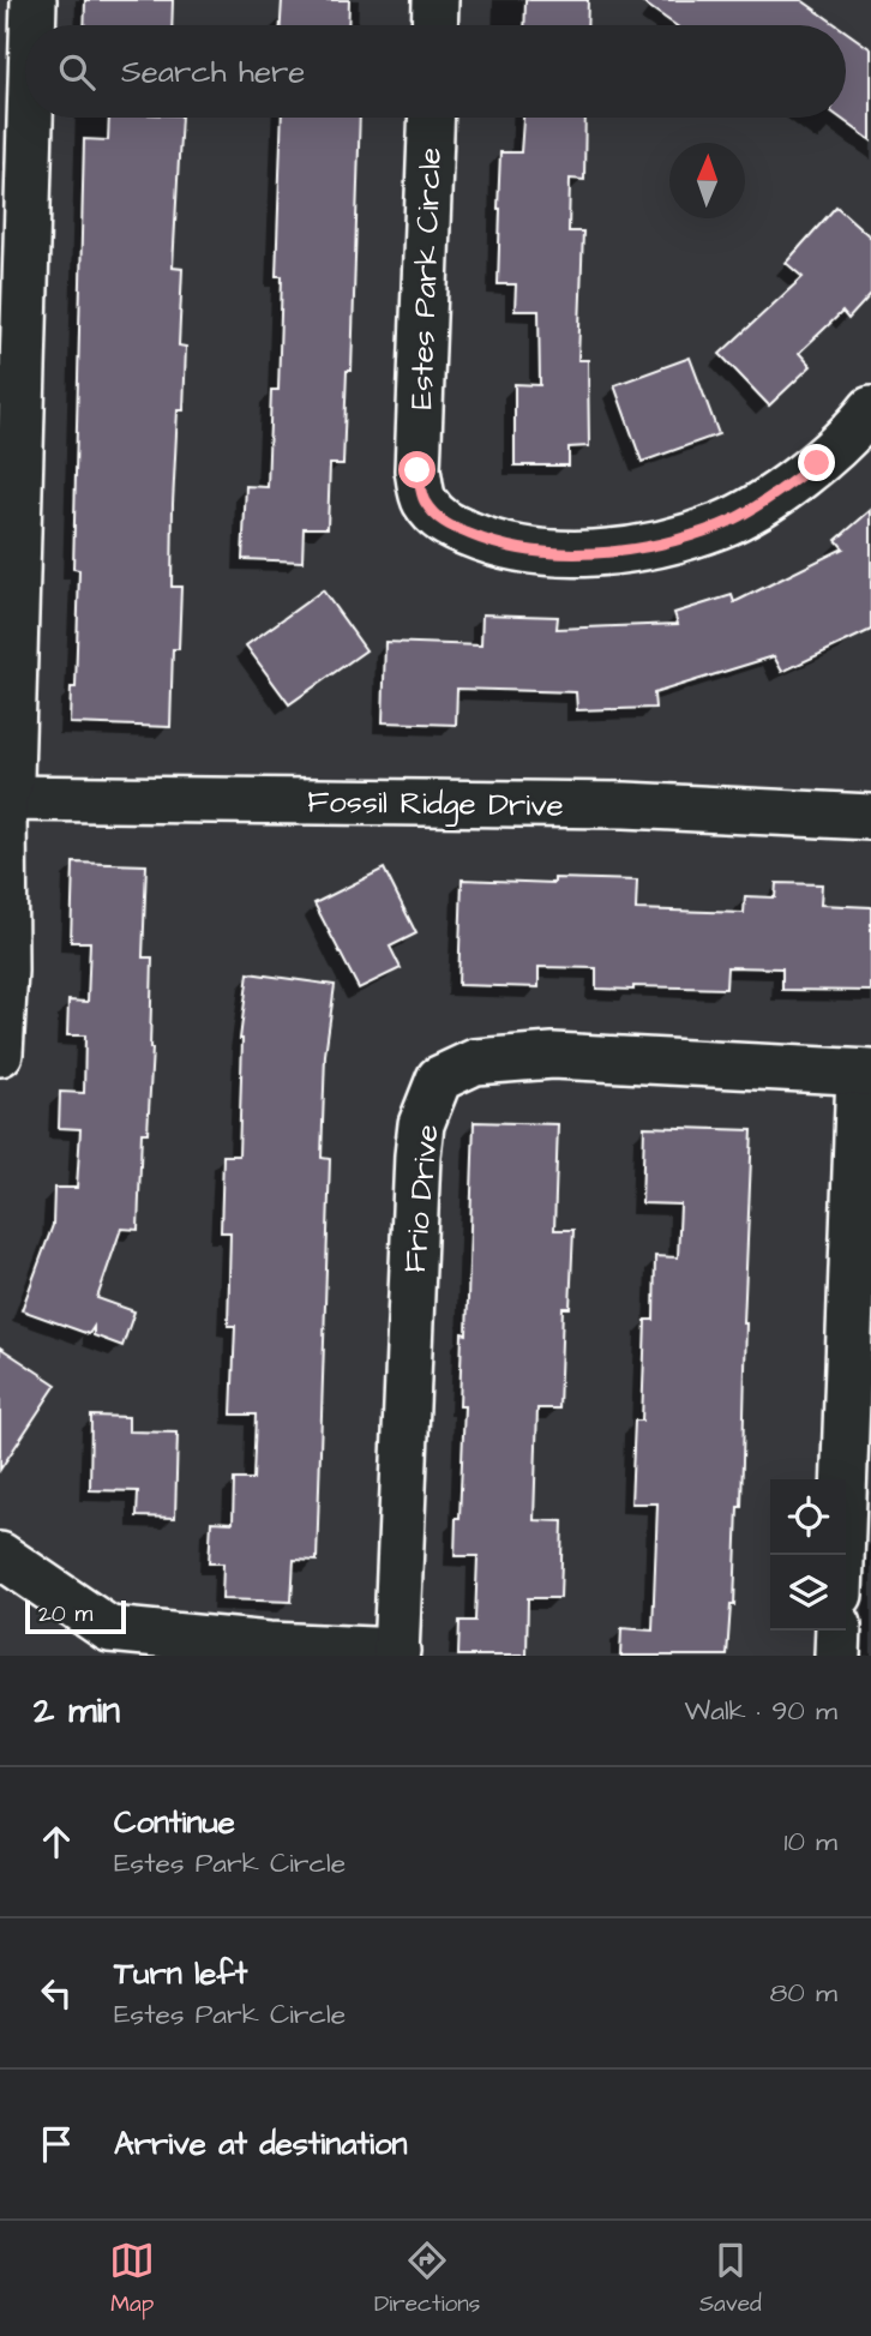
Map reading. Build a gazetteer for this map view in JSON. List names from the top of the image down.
{
  "streets": {
    "street": ["Estes Park Circle", "Fossil Ridge Drive", "Frio Drive"]
  },
  "scale_bar": "20 m",
  "north": "top",
  "page": {
    "search": "Search here",
    "scale": "20 m",
    "heading": ["2 min", "Walk · 90 m"],
    "list": [
      ["Continue", "Estes Park Circle", "10 m"],
      ["Turn left", "Estes Park Circle", "80 m"],
      "Arrive at destination"
    ],
    "nav": ["Map", "Directions", "Saved"]
  }
}
